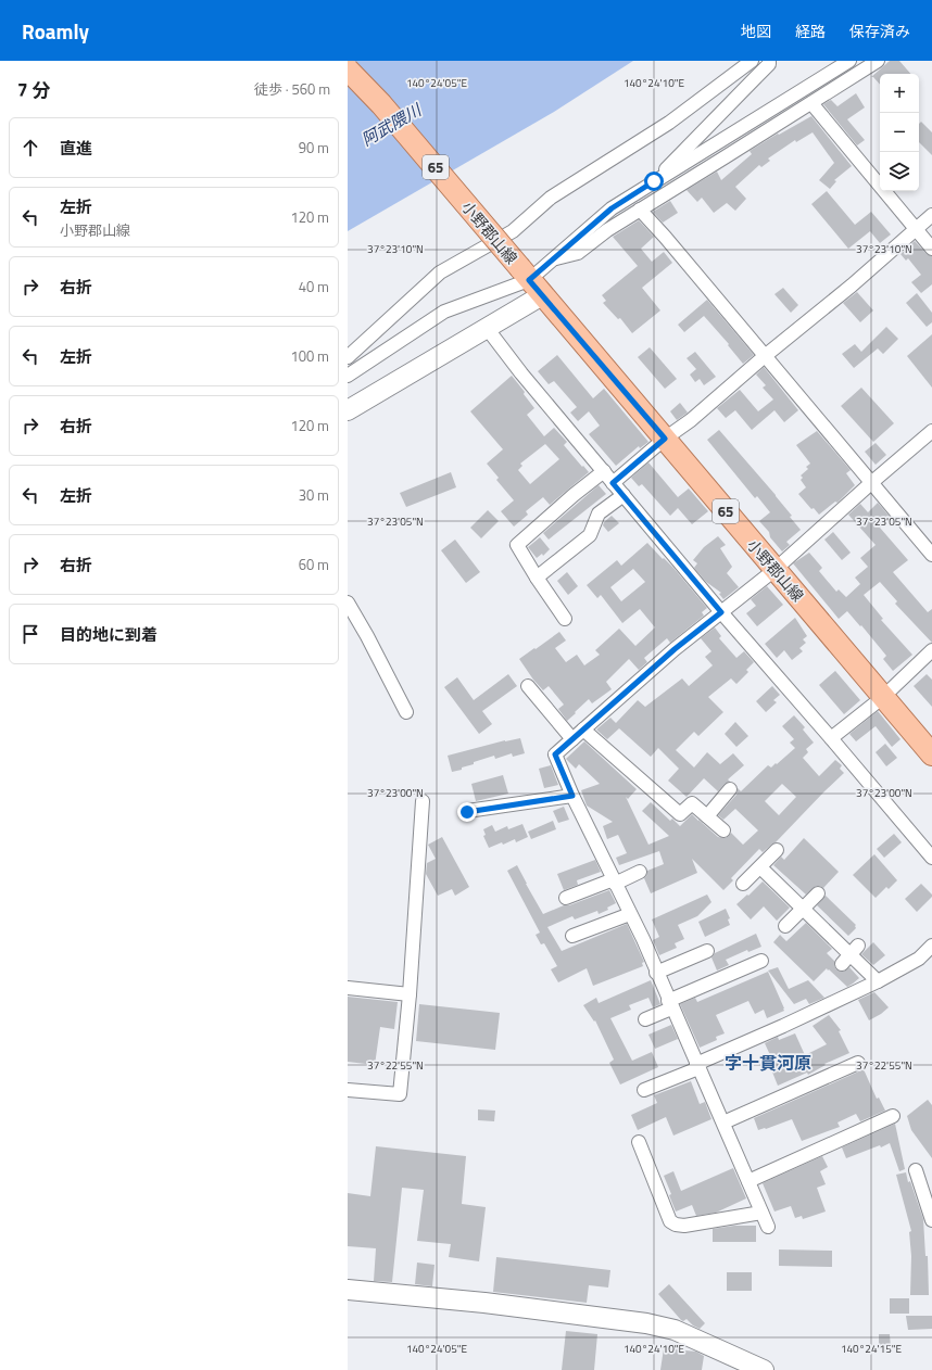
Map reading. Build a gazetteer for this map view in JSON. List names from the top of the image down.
{
  "streets": {
    "main road": ["65", "小野郡山線"]
  },
  "districts": ["字十貫河原"],
  "water": ["阿武隈川"],
  "page": {
    "header": "Roamly",
    "nav": ["地図", "経路", "保存済み"],
    "heading": ["7 分", "徒歩 · 560 m"],
    "map_buttons": ["+", "−"],
    "list": [
      ["直進", "90 m"],
      ["左折", "小野郡山線", "120 m"],
      ["右折", "40 m"],
      ["左折", "100 m"],
      ["右折", "120 m"],
      ["左折", "30 m"],
      ["右折", "60 m"],
      "目的地に到着"
    ]
  },
  "coordinates": [
    "140°24'05\"E",
    "140°24'10\"E",
    "37°23'10\"N",
    "37°23'05\"N",
    "37°23'00\"N",
    "37°22'55\"N",
    "140°24'15\"E"
  ]
}
